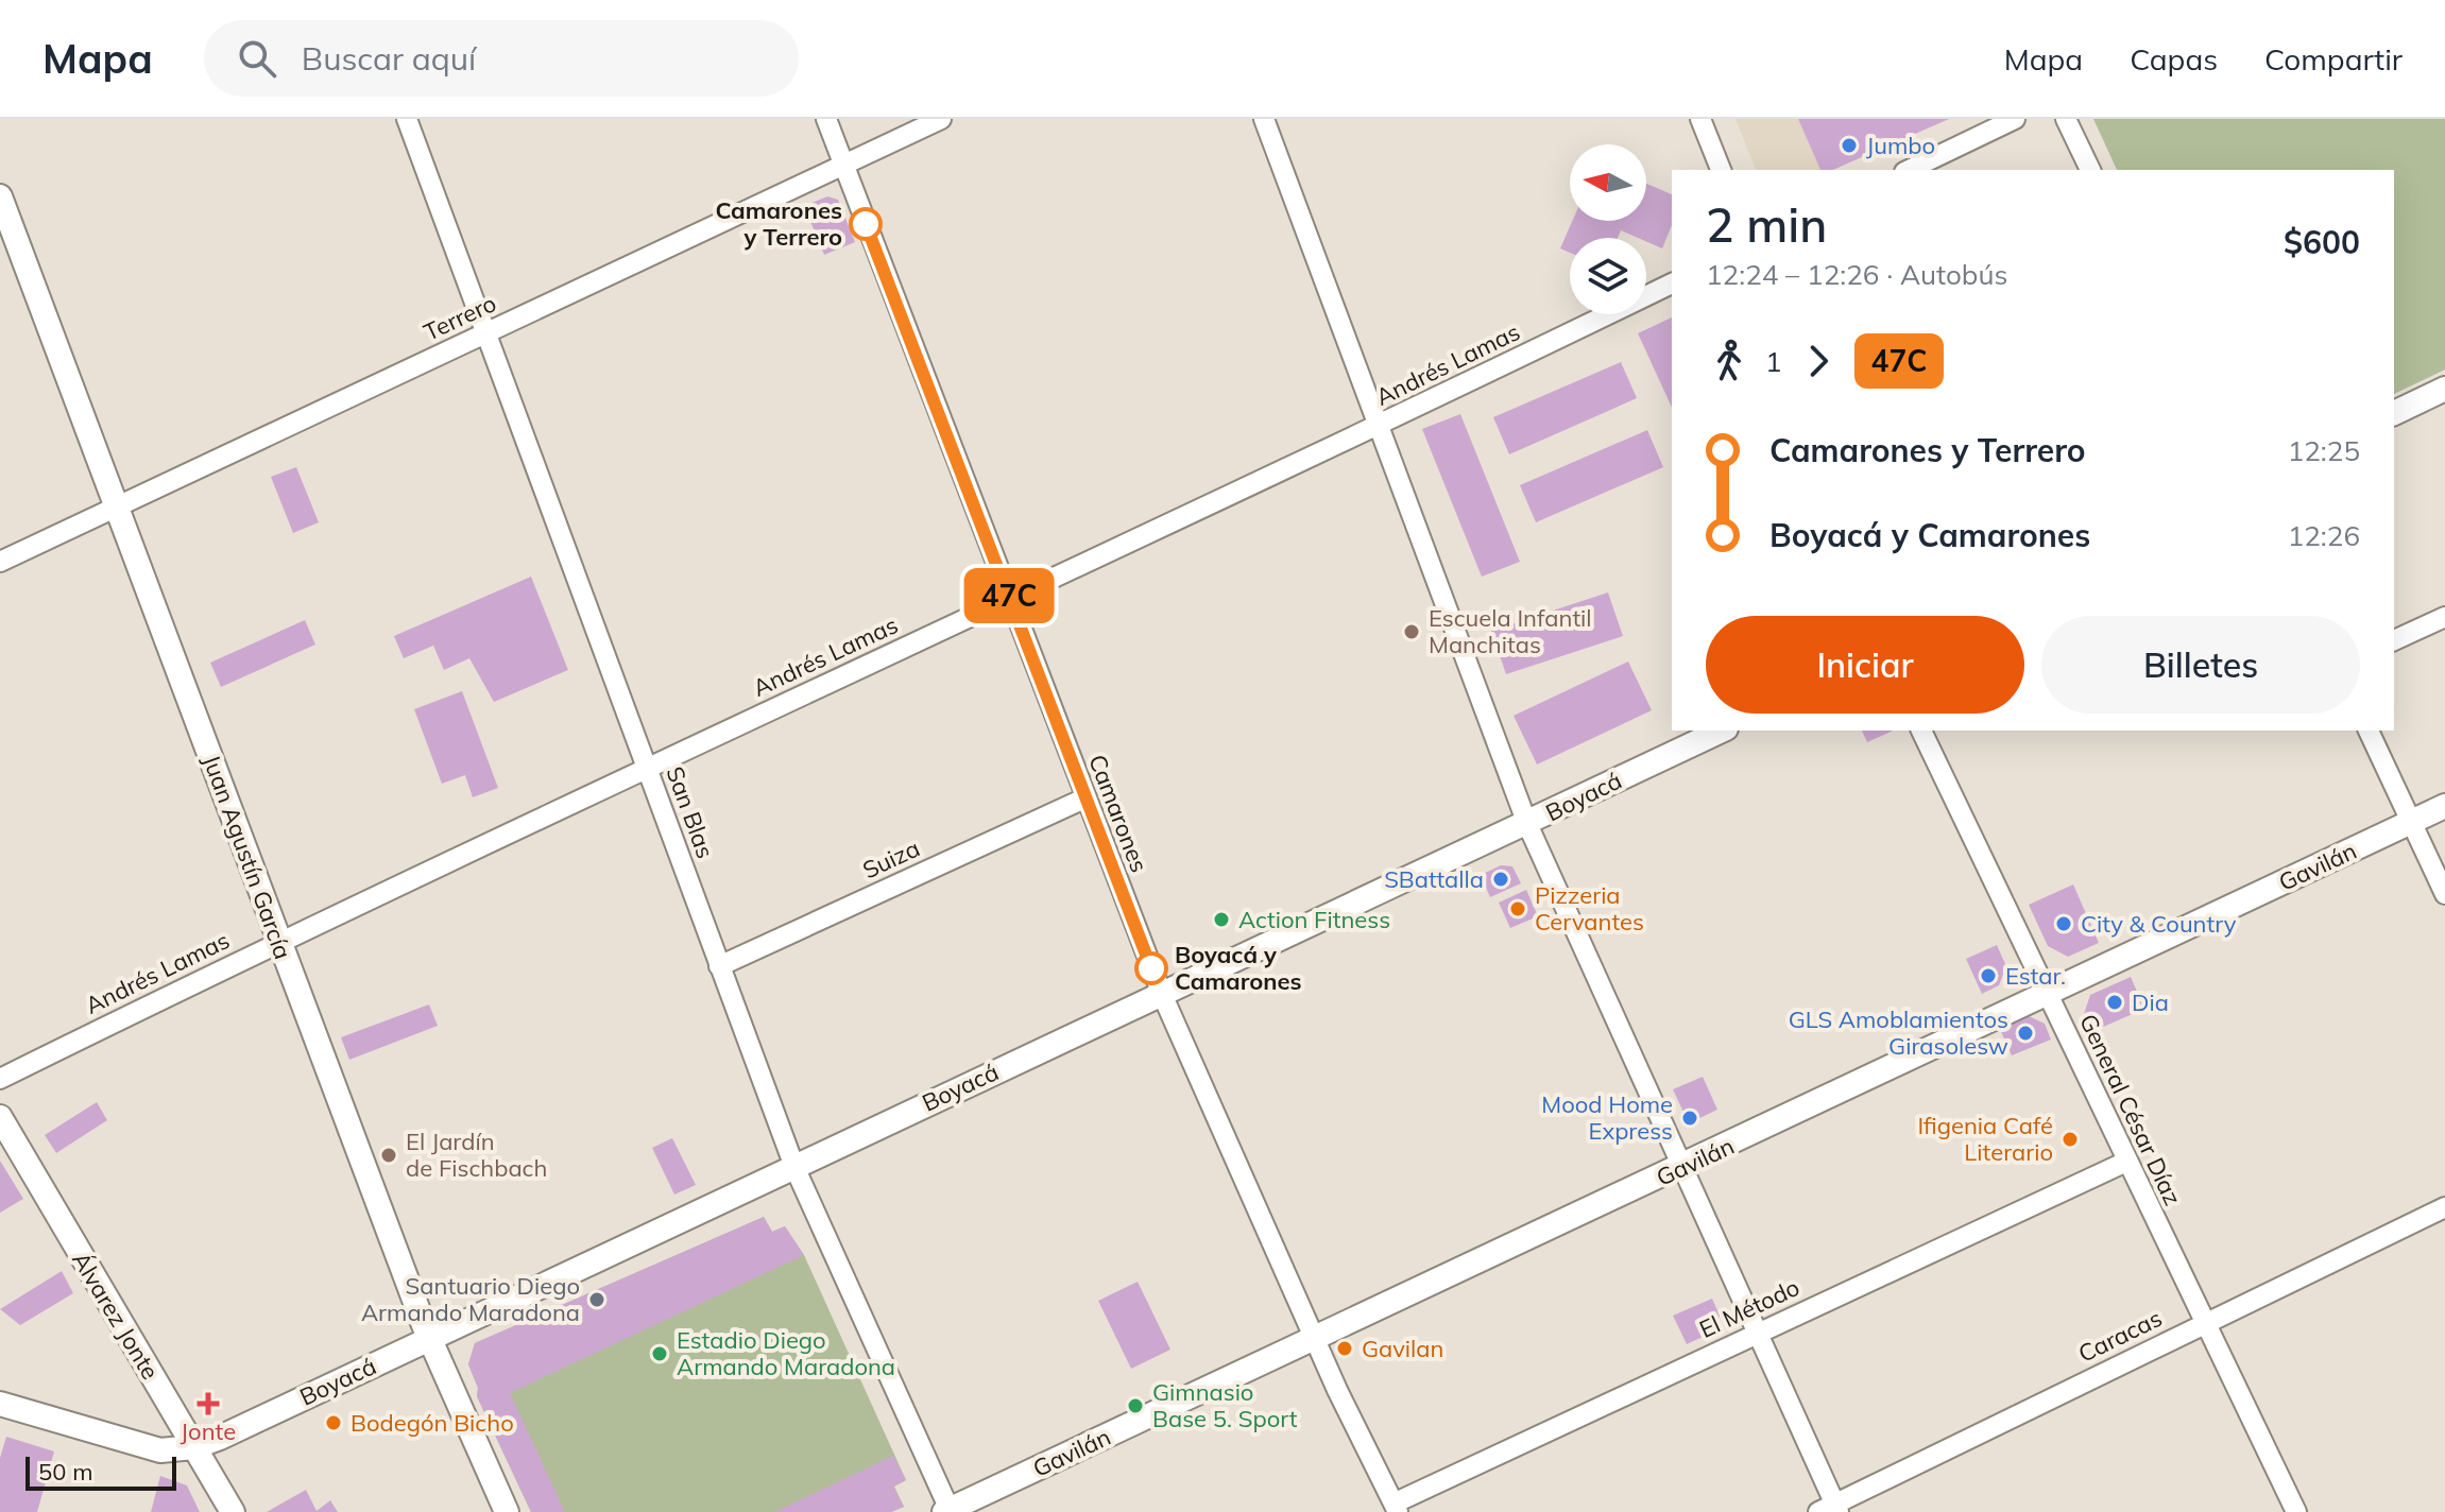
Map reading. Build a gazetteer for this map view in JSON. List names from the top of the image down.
{
  "streets": {
    "street": [
      "Terrero",
      "Andrés Lamas",
      "Boyacá",
      "San Blas",
      "Camarones",
      "Juan Agustín García",
      "Suiza",
      "Gavilán",
      "General César Díaz",
      "El Método",
      "Álvarez Jonte",
      "Caracas"
    ]
  },
  "crossings": [
    ["Terrero", "San Blas"],
    ["Terrero", "Camarones"],
    ["Terrero", "Juan Agustín García"],
    ["Andrés Lamas", "San Blas"],
    ["Andrés Lamas", "Camarones"],
    ["Andrés Lamas", "Juan Agustín García"],
    ["Boyacá", "San Blas"],
    ["Boyacá", "Camarones"],
    ["Boyacá", "Juan Agustín García"],
    ["Boyacá", "Álvarez Jonte"],
    ["San Blas", "Suiza"],
    ["San Blas", "Gavilán"],
    ["Camarones", "Suiza"],
    ["Camarones", "Gavilán"],
    ["Camarones", "El Método"],
    ["Gavilán", "General César Díaz"],
    ["General César Díaz", "El Método"],
    ["General César Díaz", "Caracas"]
  ],
  "places": {
    "other": [
      "Jumbo",
      "Camarones y Terrero",
      "Escuela Infantil Manchitas",
      "SBattalla",
      "Pizzeria Cervantes",
      "Action Fitness",
      "City & Country",
      "Boyacá y Camarones",
      "Estar.",
      "Dia",
      "GLS Amoblamientos Girasolesw",
      "Mood Home Express",
      "Ifigenia Café Literario",
      "El Jardín de Fischbach",
      "Santuario Diego Armando Maradona",
      "Gavilan",
      "Estadio Diego Armando Maradona",
      "Gimnasio Base 5. Sport",
      "Bodegón Bicho"
    ],
    "health": ["Jonte"]
  },
  "lines": ["bus line 47C"],
  "scale_bar": "50 m",
  "north": "left",
  "page": {
    "header": "Mapa",
    "search": "Buscar aquí",
    "nav": ["Mapa", "Capas", "Compartir"],
    "on_map": "47C",
    "heading": ["2 min", "12:24 – 12:26 · Autobús", "$600"],
    "legs": ["1", "47C"],
    "list": [
      {
        "name": "Camarones y Terrero",
        "value": "12:25"
      },
      {
        "name": "Boyacá y Camarones",
        "value": "12:26"
      }
    ],
    "buttons": ["Iniciar", "Billetes"],
    "scale": "50 m"
  }
}
